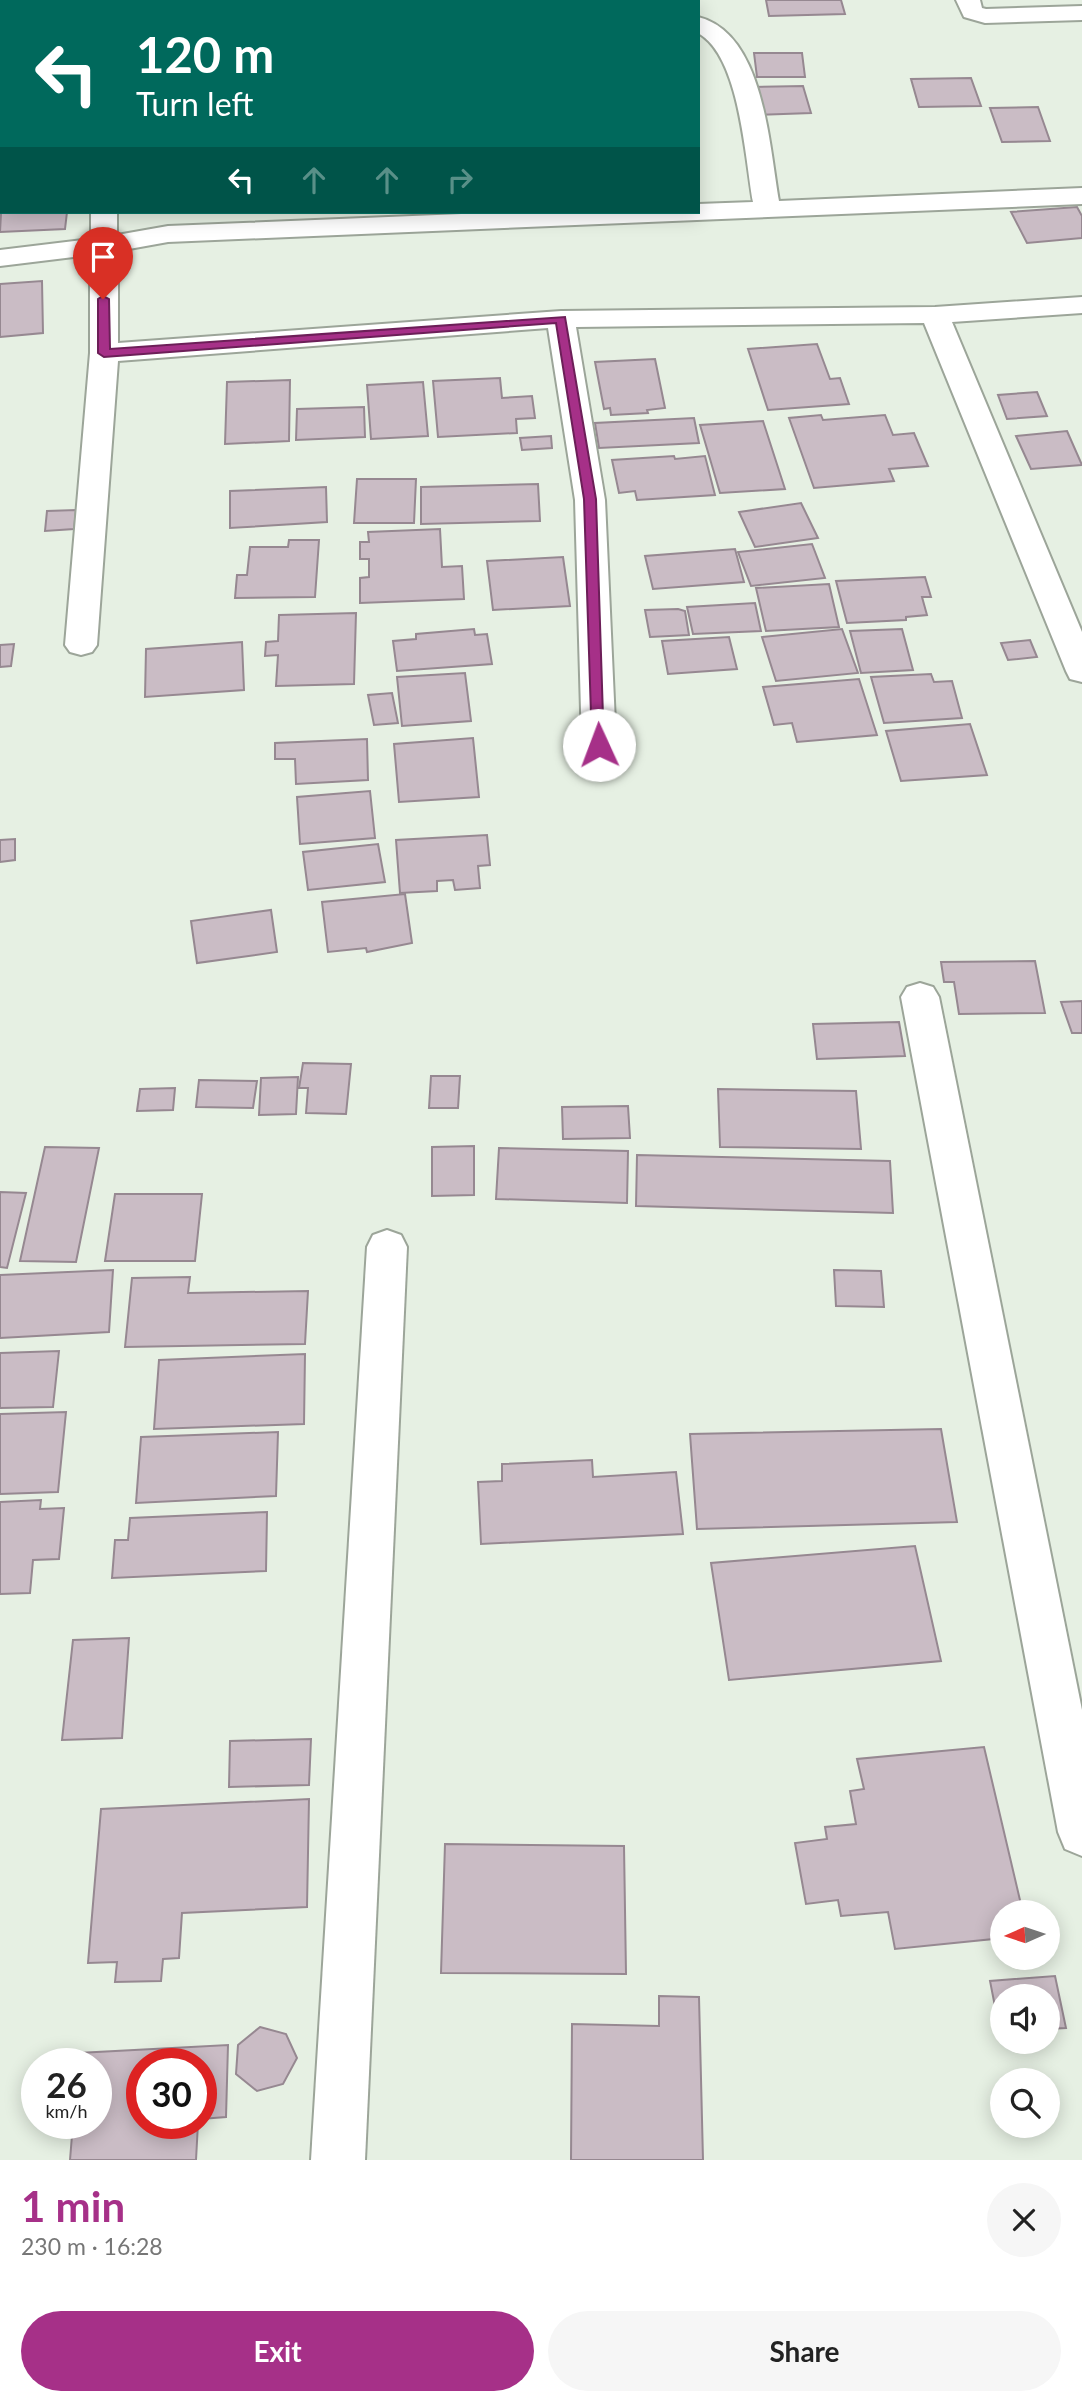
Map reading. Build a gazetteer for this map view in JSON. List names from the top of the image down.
{
  "north": "left",
  "page": {
    "turn": ["120 m", "Turn left"],
    "speed": "26 km/h",
    "limit": "30",
    "heading": ["1 min", "230 m · 16:28"],
    "buttons": ["Exit", "Share"]
  }
}
